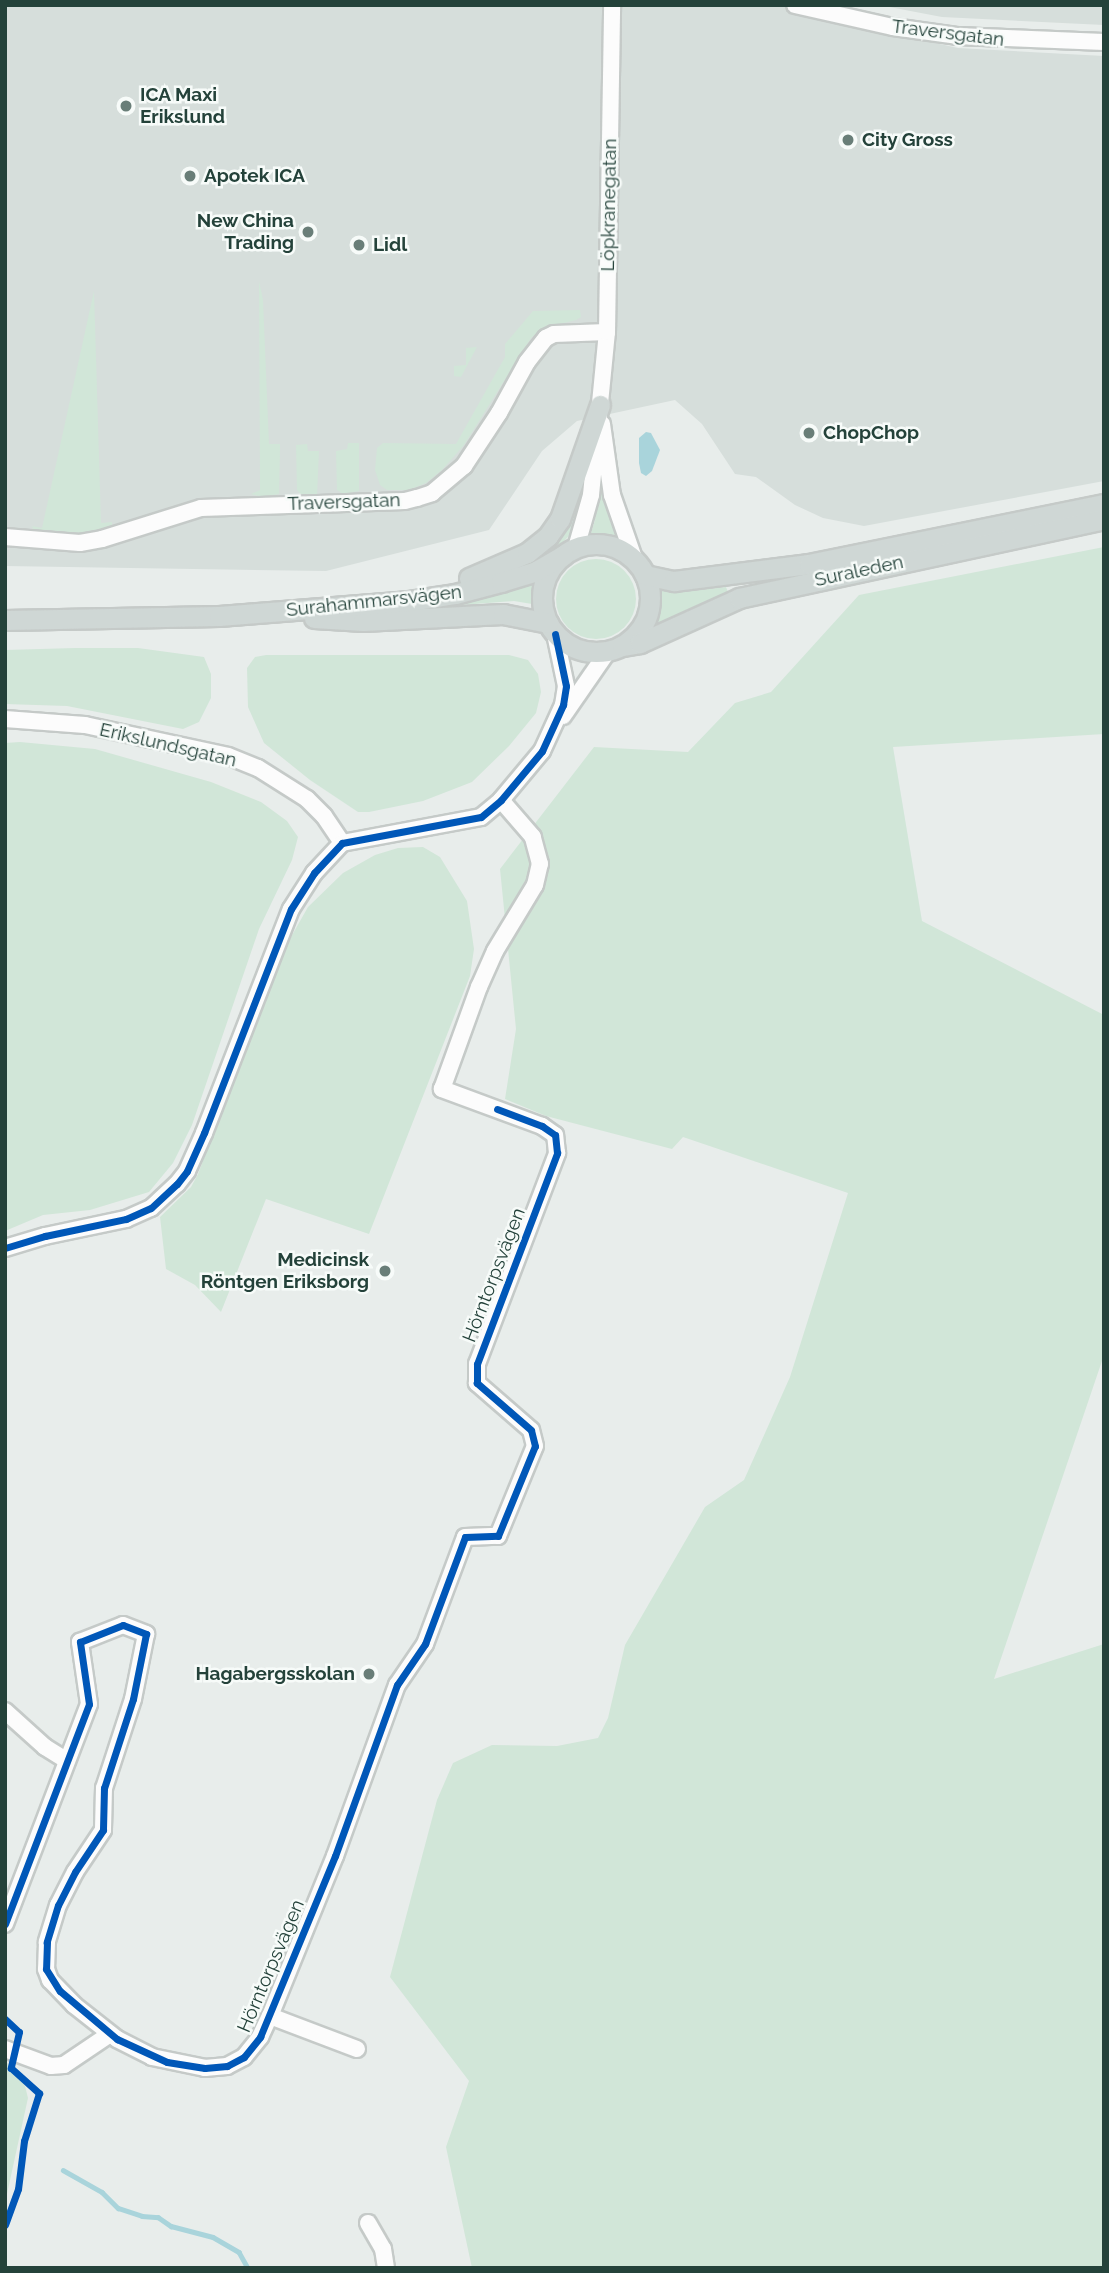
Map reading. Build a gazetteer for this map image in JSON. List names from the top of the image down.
{
  "streets": {
    "main road": ["Suraleden", "Surahammarsvägen"],
    "street": [
      "Traversgatan",
      "Löpkranegatan",
      "Erikslundsgatan",
      "Hörntorpsvägen"
    ]
  },
  "crossings": [
    ["Traversgatan", "Löpkranegatan"],
    ["Löpkranegatan", "Suraleden"],
    ["Löpkranegatan", "Surahammarsvägen"],
    ["Suraleden", "Surahammarsvägen"]
  ],
  "places": [
    "ICA Maxi Erikslund",
    "City Gross",
    "Apotek ICA",
    "New China Trading",
    "Lidl",
    "ChopChop",
    "Medicinsk Röntgen Eriksborg",
    "Hagabergsskolan"
  ]
}
